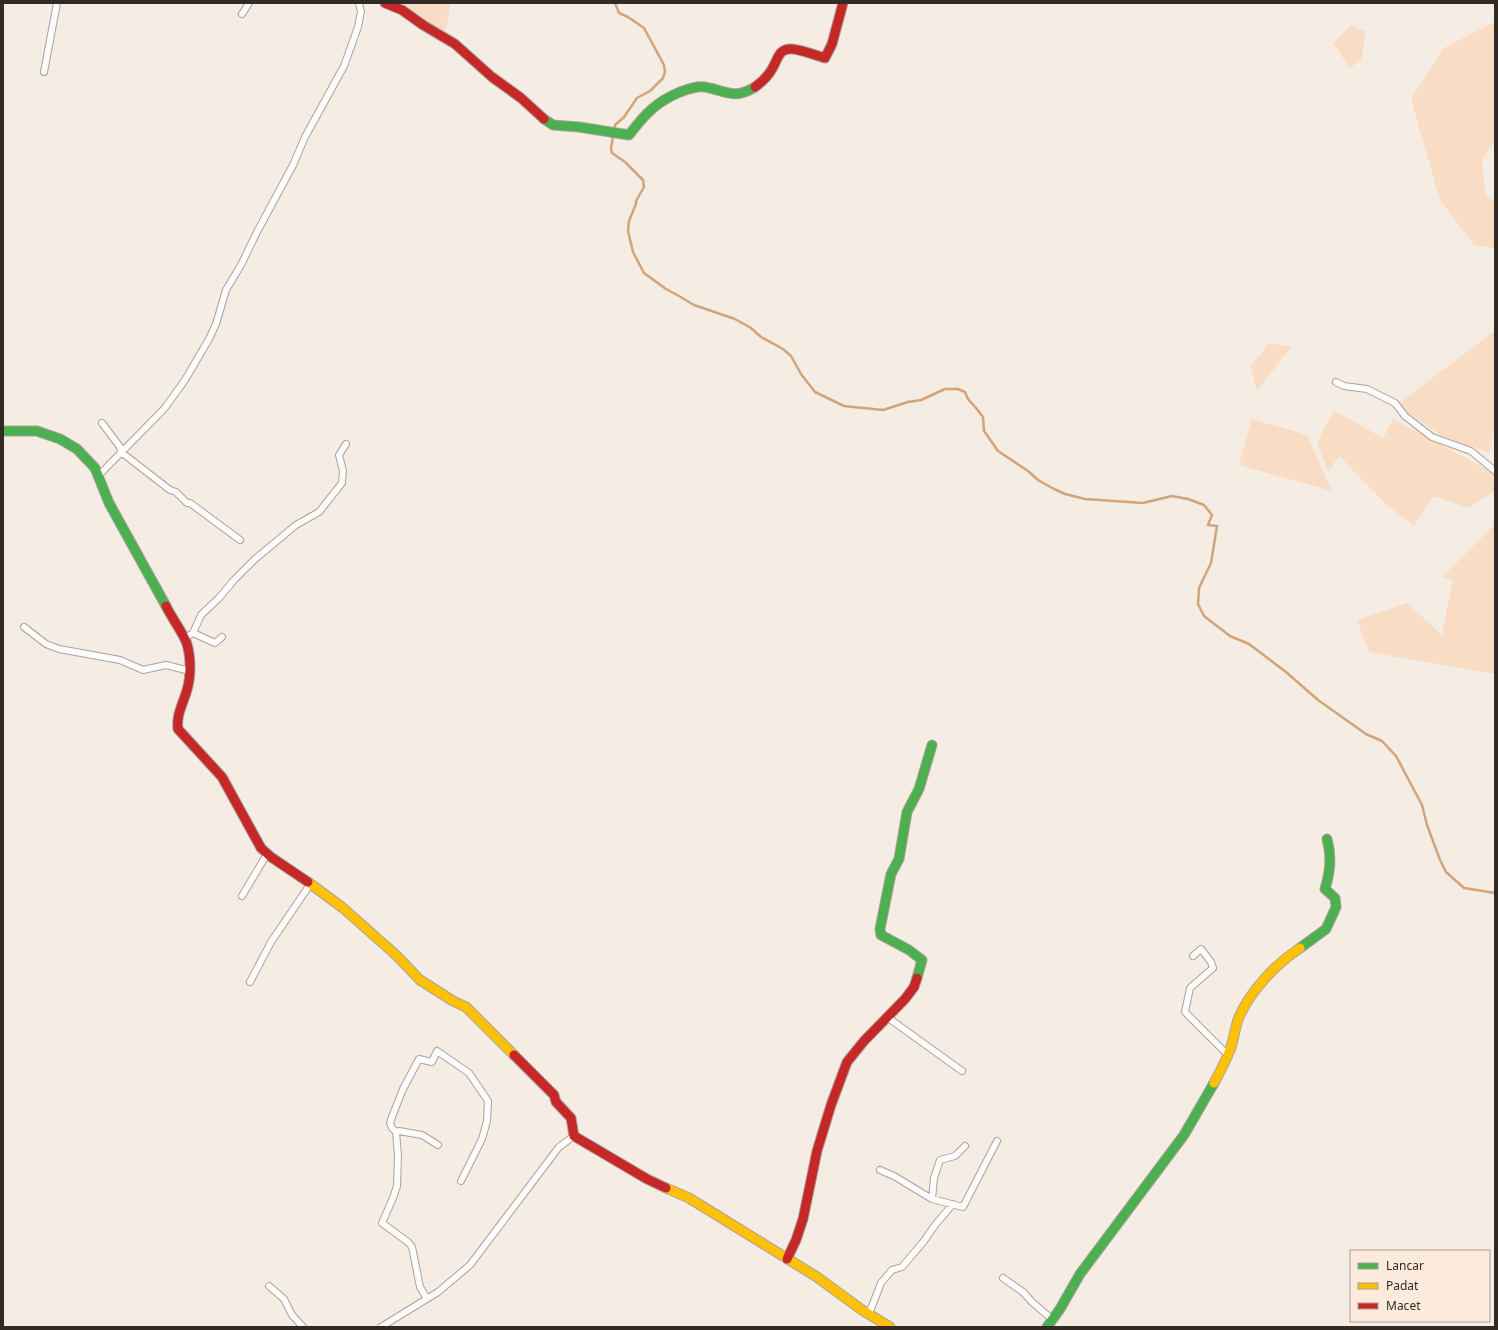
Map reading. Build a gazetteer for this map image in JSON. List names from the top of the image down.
{
  "legend": ["Lancar", "Padat", "Macet"]
}
